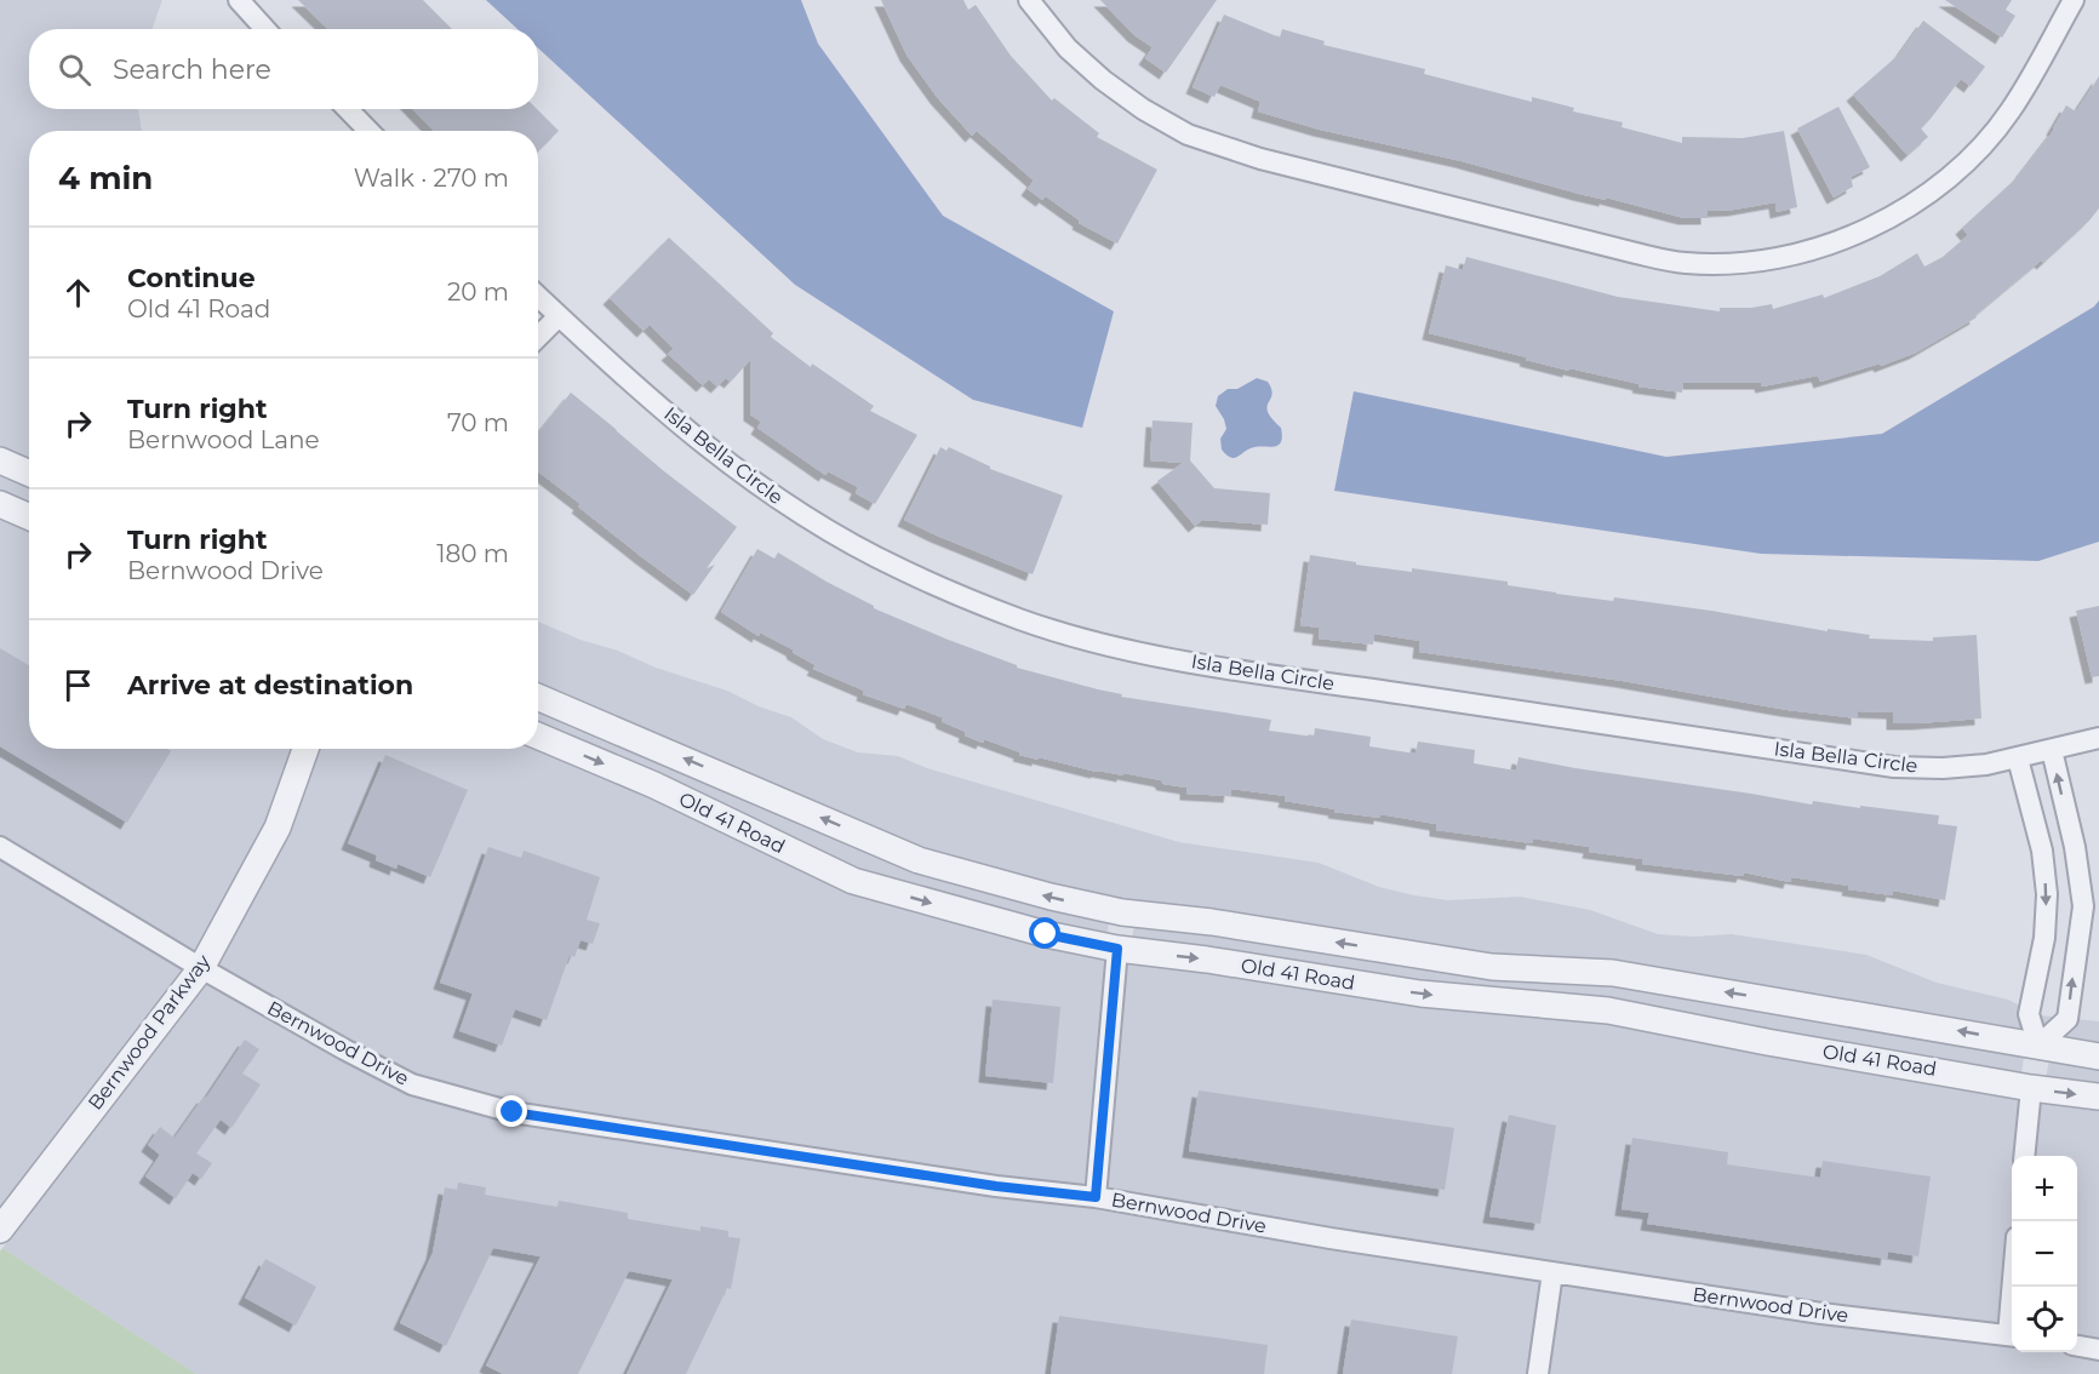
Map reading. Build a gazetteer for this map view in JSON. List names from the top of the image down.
{
  "streets": {
    "street": [
      "Isla Bella Circle",
      "Old 41 Road",
      "Bernwood Parkway",
      "Bernwood Drive"
    ]
  },
  "crossings": [
    ["Bernwood Parkway", "Bernwood Drive"]
  ],
  "page": {
    "search": "Search here",
    "heading": ["4 min", "Walk · 270 m"],
    "list": [
      ["Continue", "Old 41 Road", "20 m"],
      ["Turn right", "Bernwood Lane", "70 m"],
      ["Turn right", "Bernwood Drive", "180 m"],
      "Arrive at destination"
    ],
    "map_buttons": ["+", "−"]
  }
}
